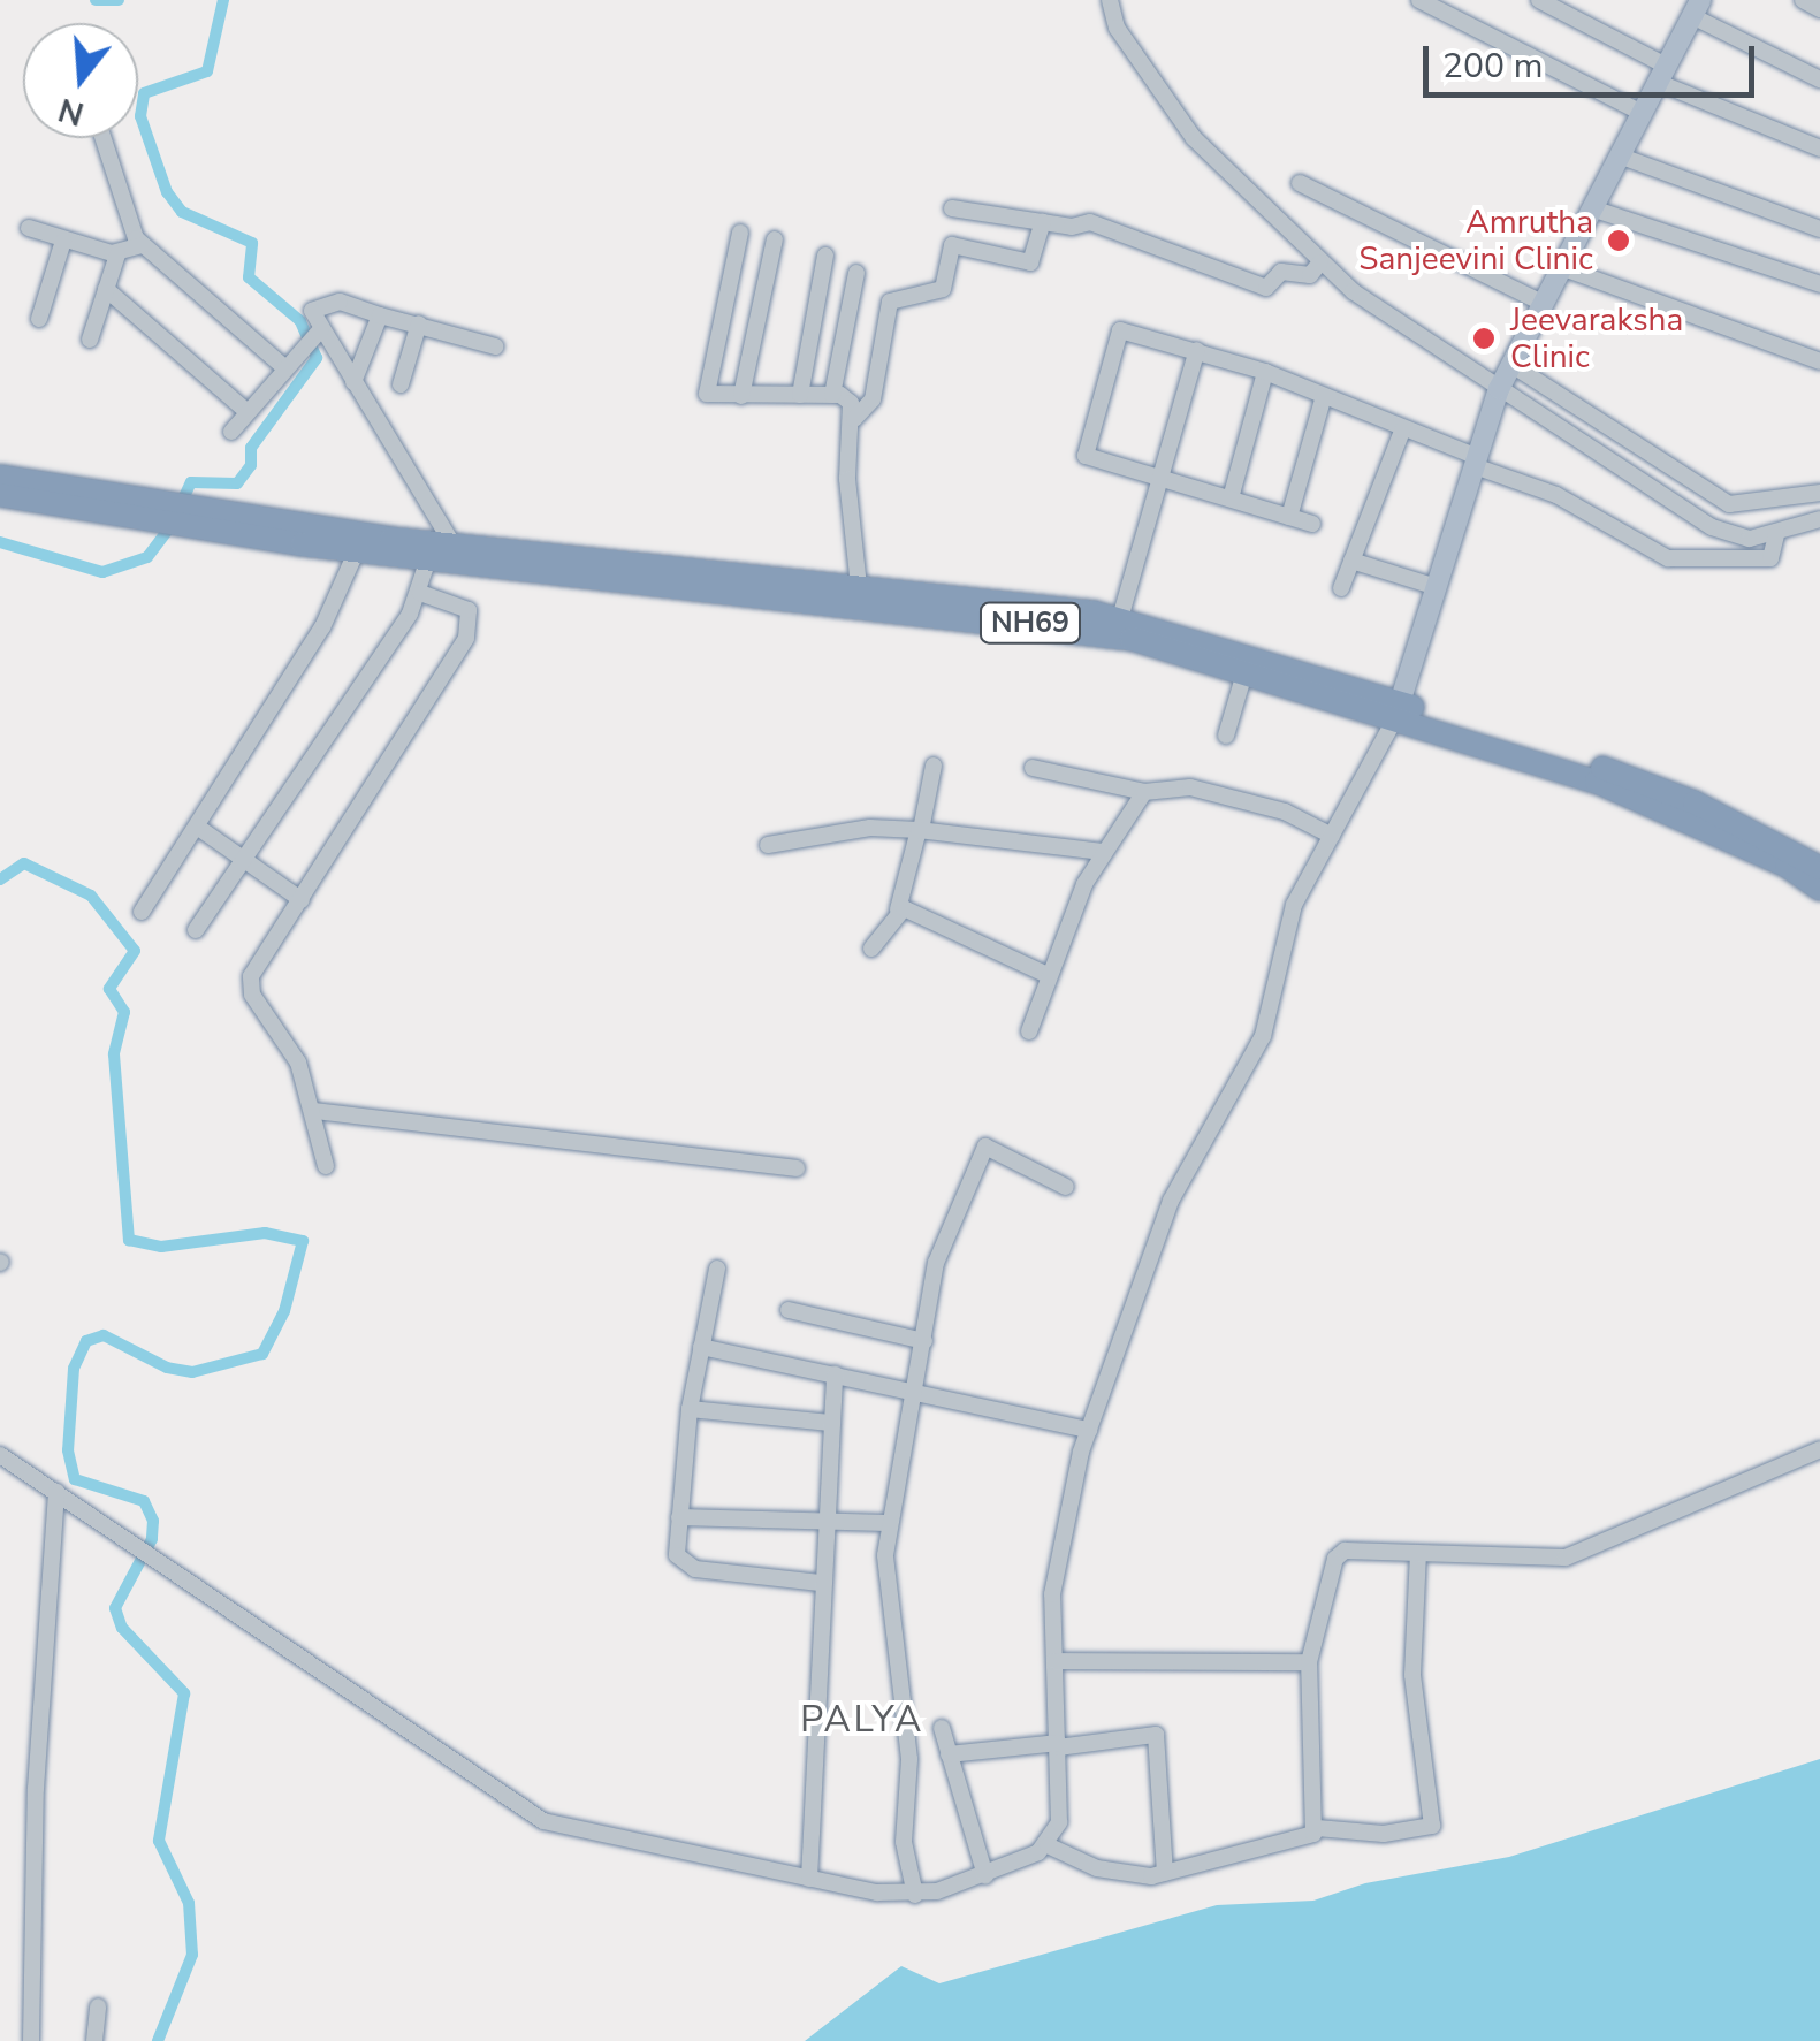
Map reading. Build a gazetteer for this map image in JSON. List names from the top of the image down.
{
  "streets": {
    "highway": ["NH69"]
  },
  "districts": ["PALYA"],
  "places": ["Amrutha Sanjeevini Clinic", "Jeevaraksha Clinic"],
  "scale_bar": "200 m",
  "north": "bottom"
}
